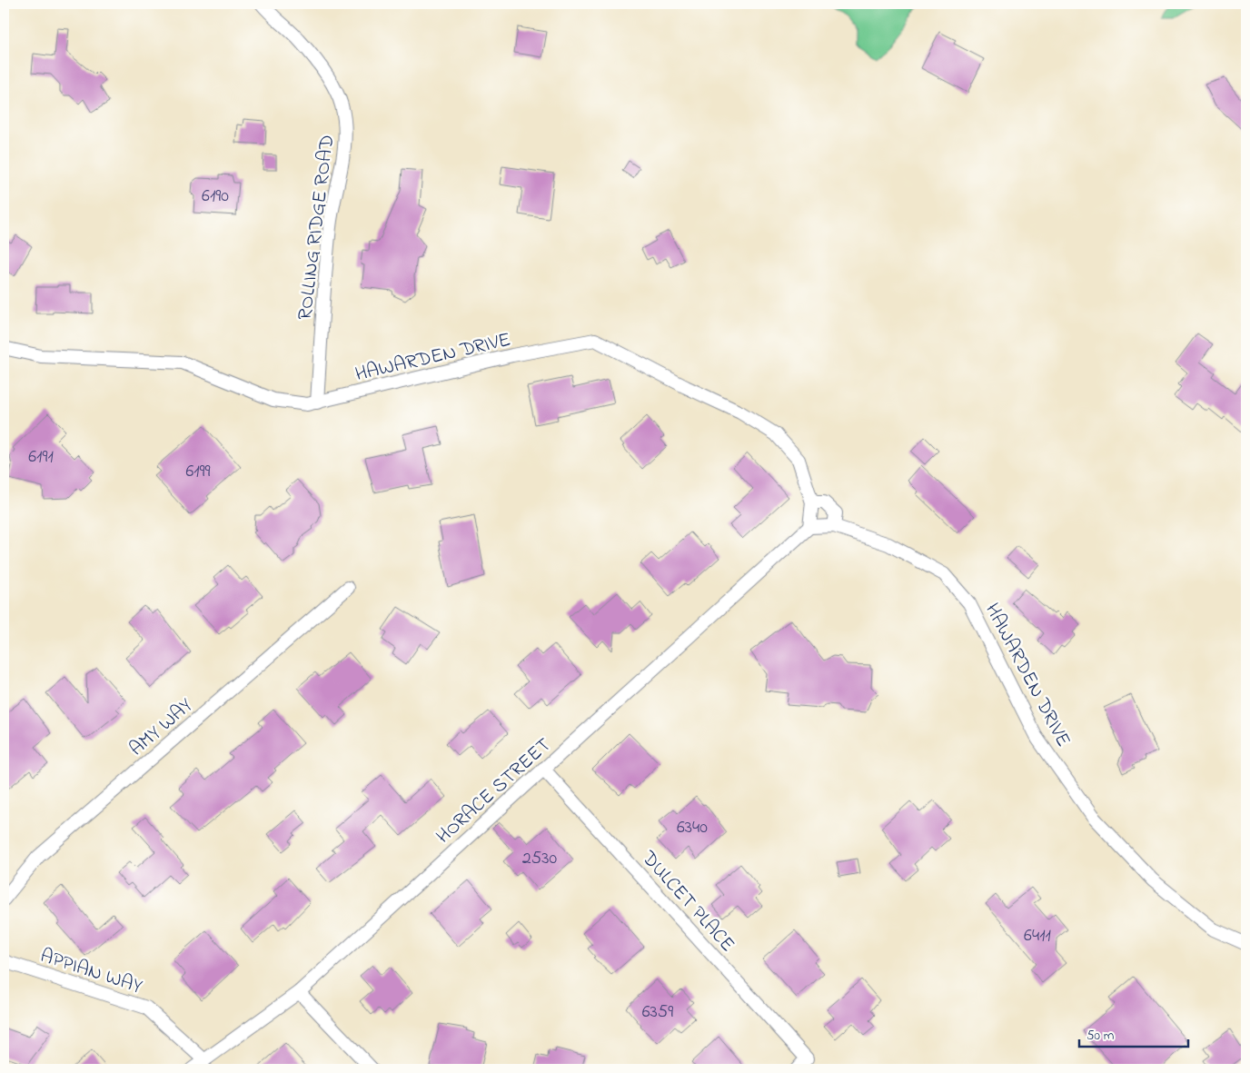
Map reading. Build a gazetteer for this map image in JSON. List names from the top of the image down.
{
  "streets": {
    "street": [
      "ROLLING RIDGE ROAD",
      "HAWARDEN DRIVE",
      "AMY WAY",
      "HORACE STREET",
      "DULCET PLACE",
      "APPIAN WAY"
    ]
  },
  "crossings": [
    ["ROLLING RIDGE ROAD", "HAWARDEN DRIVE"],
    ["HAWARDEN DRIVE", "HORACE STREET"],
    ["HORACE STREET", "DULCET PLACE"],
    ["HORACE STREET", "APPIAN WAY"]
  ],
  "house_numbers": [
    "6190",
    "6191",
    "6199",
    "6340",
    "2530",
    "6411",
    "6359"
  ],
  "scale_bar": "50 m"
}
